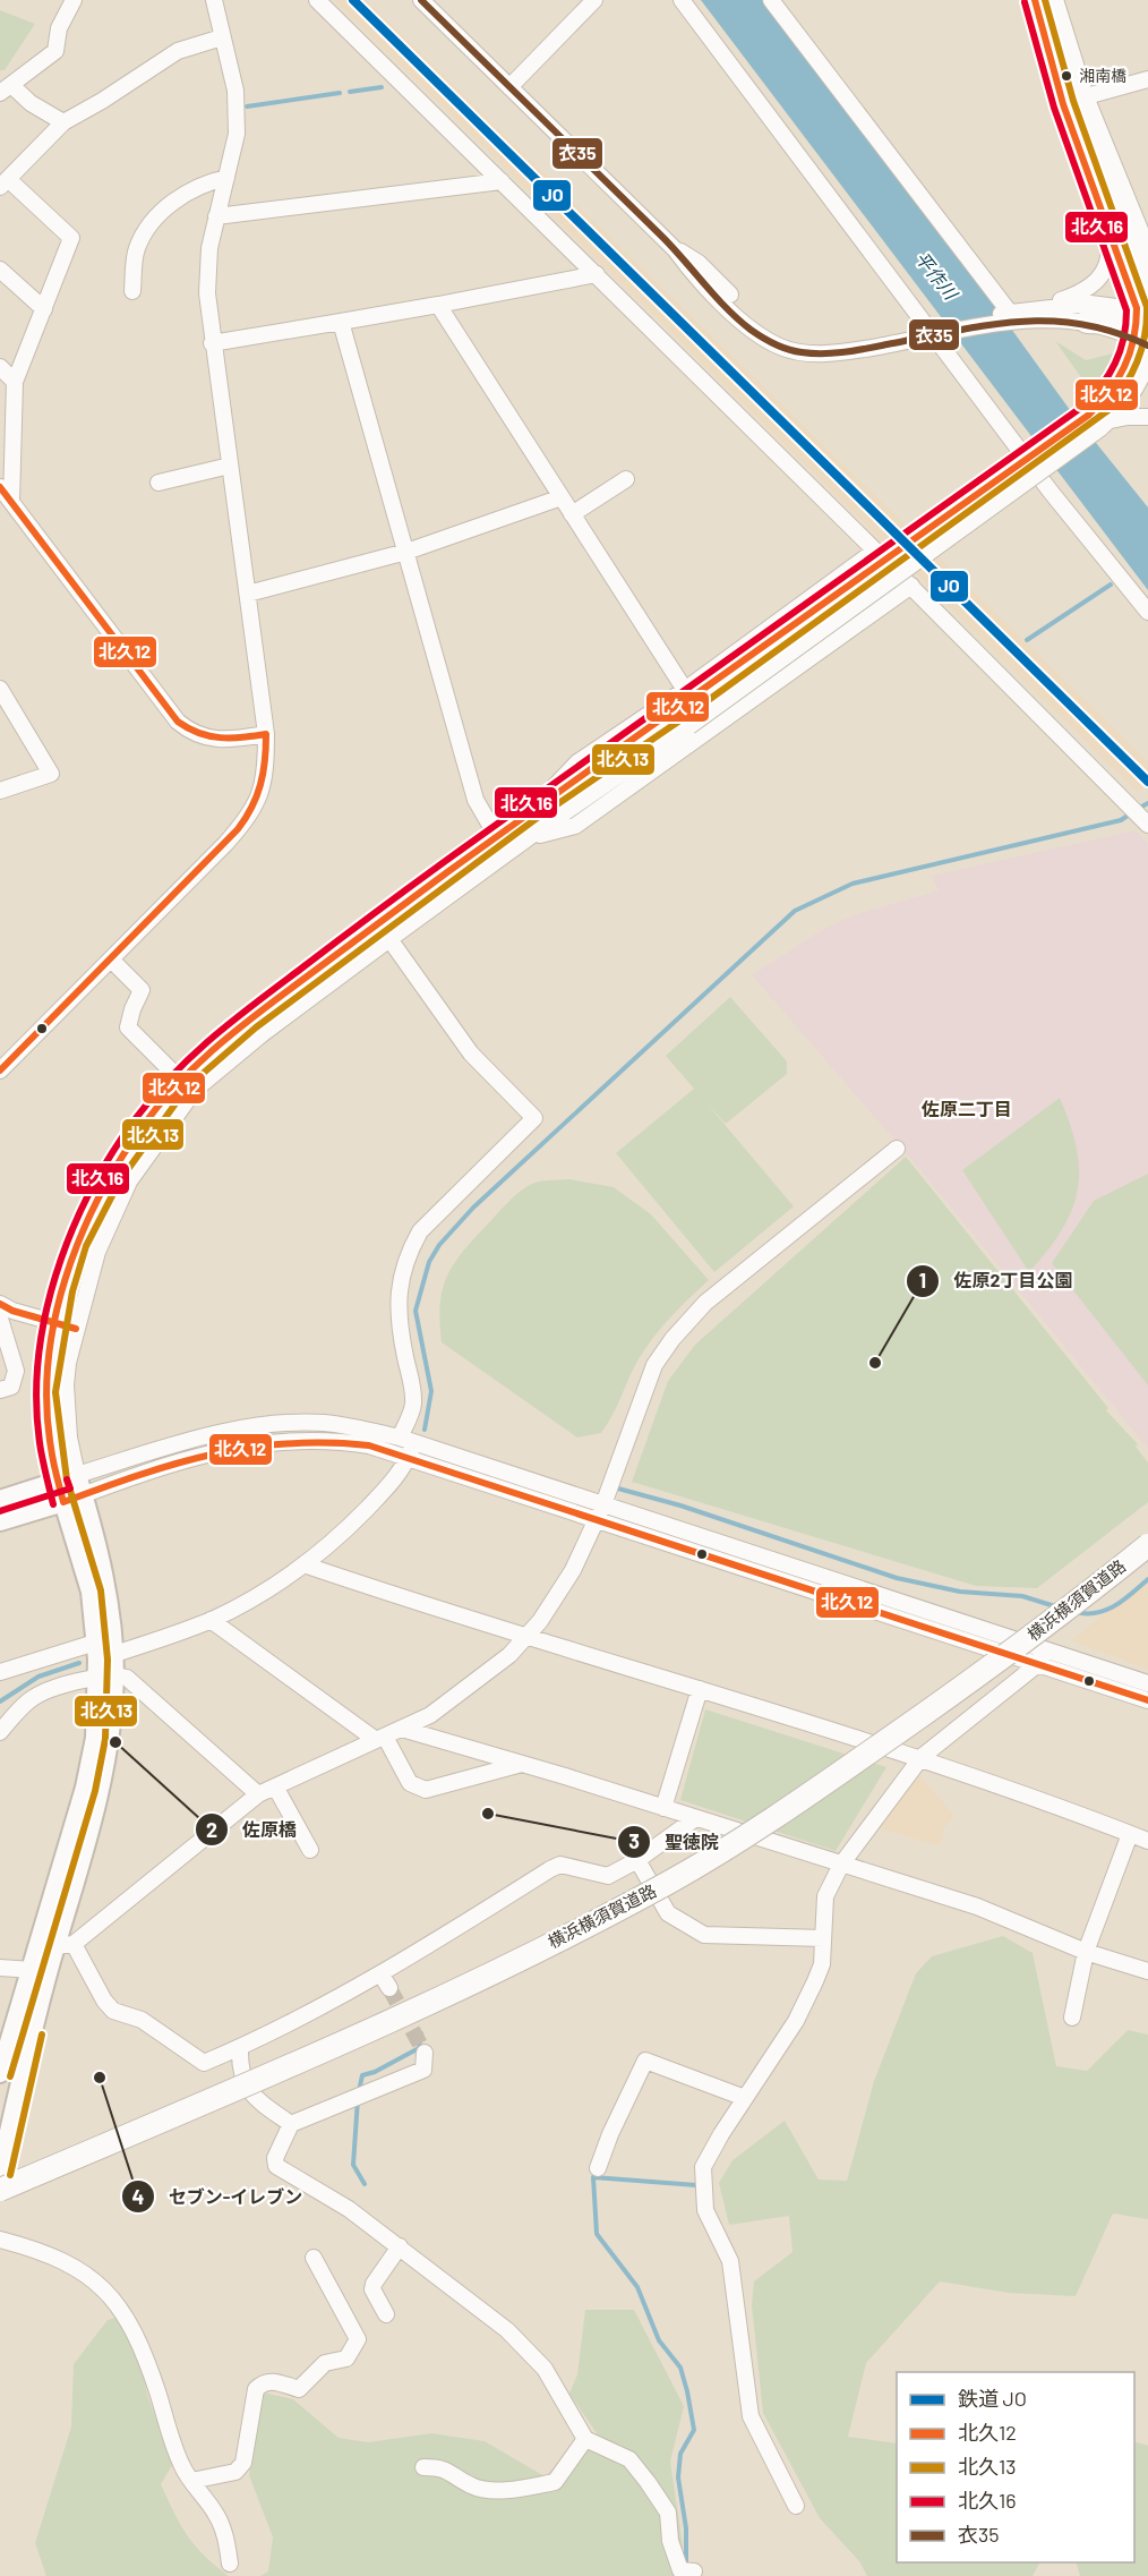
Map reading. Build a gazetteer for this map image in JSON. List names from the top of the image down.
{
  "streets": {
    "highway": ["横浜横須賀道路"]
  },
  "districts": ["佐原二丁目"],
  "water": ["平作川"],
  "places": [
    "湘南橋",
    "佐原2丁目公園",
    "佐原橋",
    "聖徳院",
    "セブン-イレブン"
  ],
  "lines": [
    "rail line JO",
    "transit line 北久12",
    "transit line 北久13",
    "transit line 衣35",
    "transit line 北久16"
  ],
  "legend": [
    "鉄道 JO",
    "北久12",
    "北久13",
    "北久16",
    "衣35"
  ]
}
